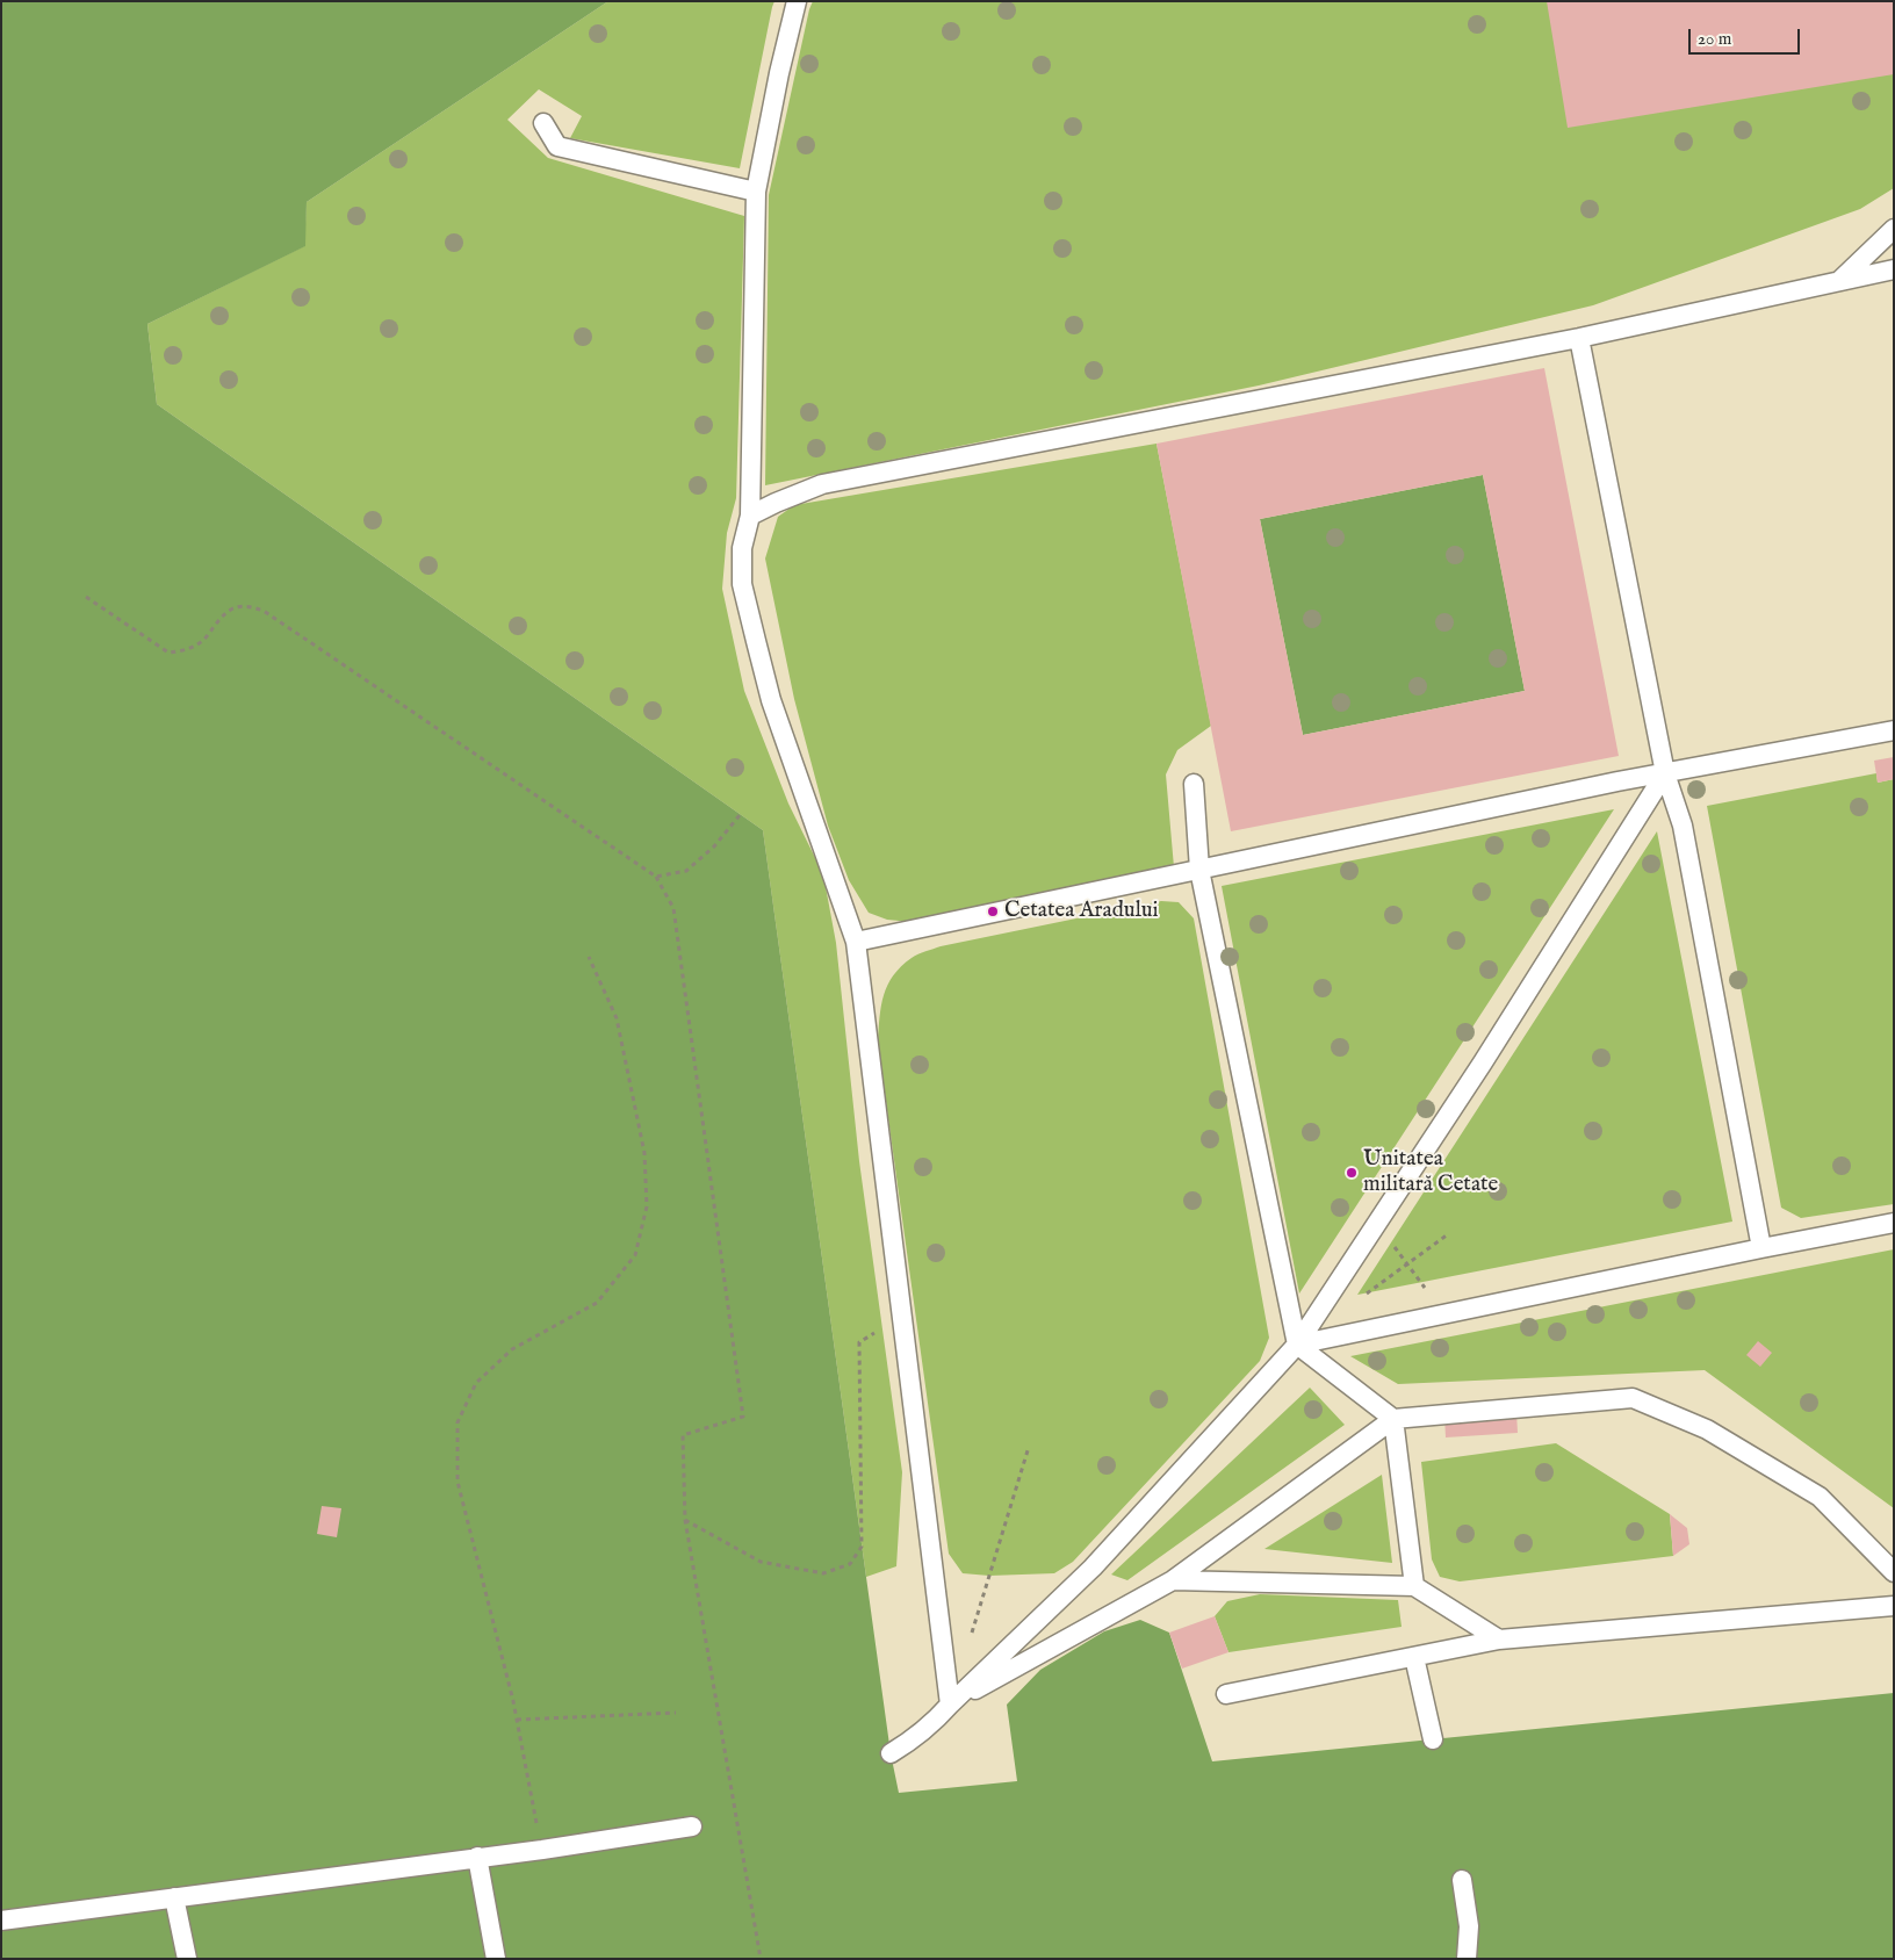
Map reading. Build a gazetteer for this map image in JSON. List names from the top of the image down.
{
  "places": ["Cetatea Aradului", "Unitatea militară Cetate"],
  "scale_bar": "20 m"
}
